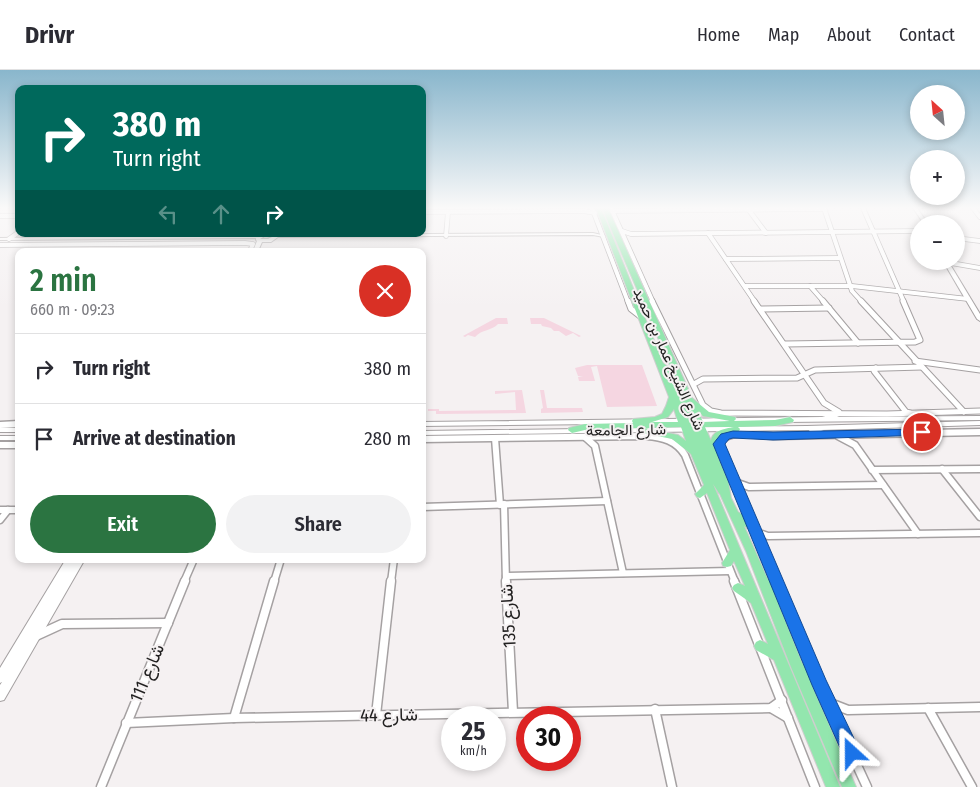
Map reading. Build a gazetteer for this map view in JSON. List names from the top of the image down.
{
  "streets": {
    "main road": ["شارع الشيخ عمار بن حميد"],
    "street": [
      "شارع الجامعة",
      "شارع 135",
      "شارع 111",
      "شارع 44"
    ]
  },
  "crossings": [
    ["شارع الشيخ عمار بن حميد", "شارع الجامعة"],
    ["شارع 135", "شارع 44"],
    ["شارع 111", "شارع 44"]
  ],
  "north": "top left",
  "page": {
    "header": "Drivr",
    "nav": [
      "Home",
      "Map",
      "About",
      "Contact"
    ],
    "map_buttons": ["+", "−"],
    "turn": ["380 m", "Turn right"],
    "heading": ["2 min", "660 m · 09:23"],
    "list": [
      {
        "name": "Turn right",
        "value": "380 m"
      },
      {
        "name": "Arrive at destination",
        "value": "280 m"
      }
    ],
    "buttons": ["Exit", "Share"],
    "speed": "25 km/h",
    "limit": "30"
  }
}
